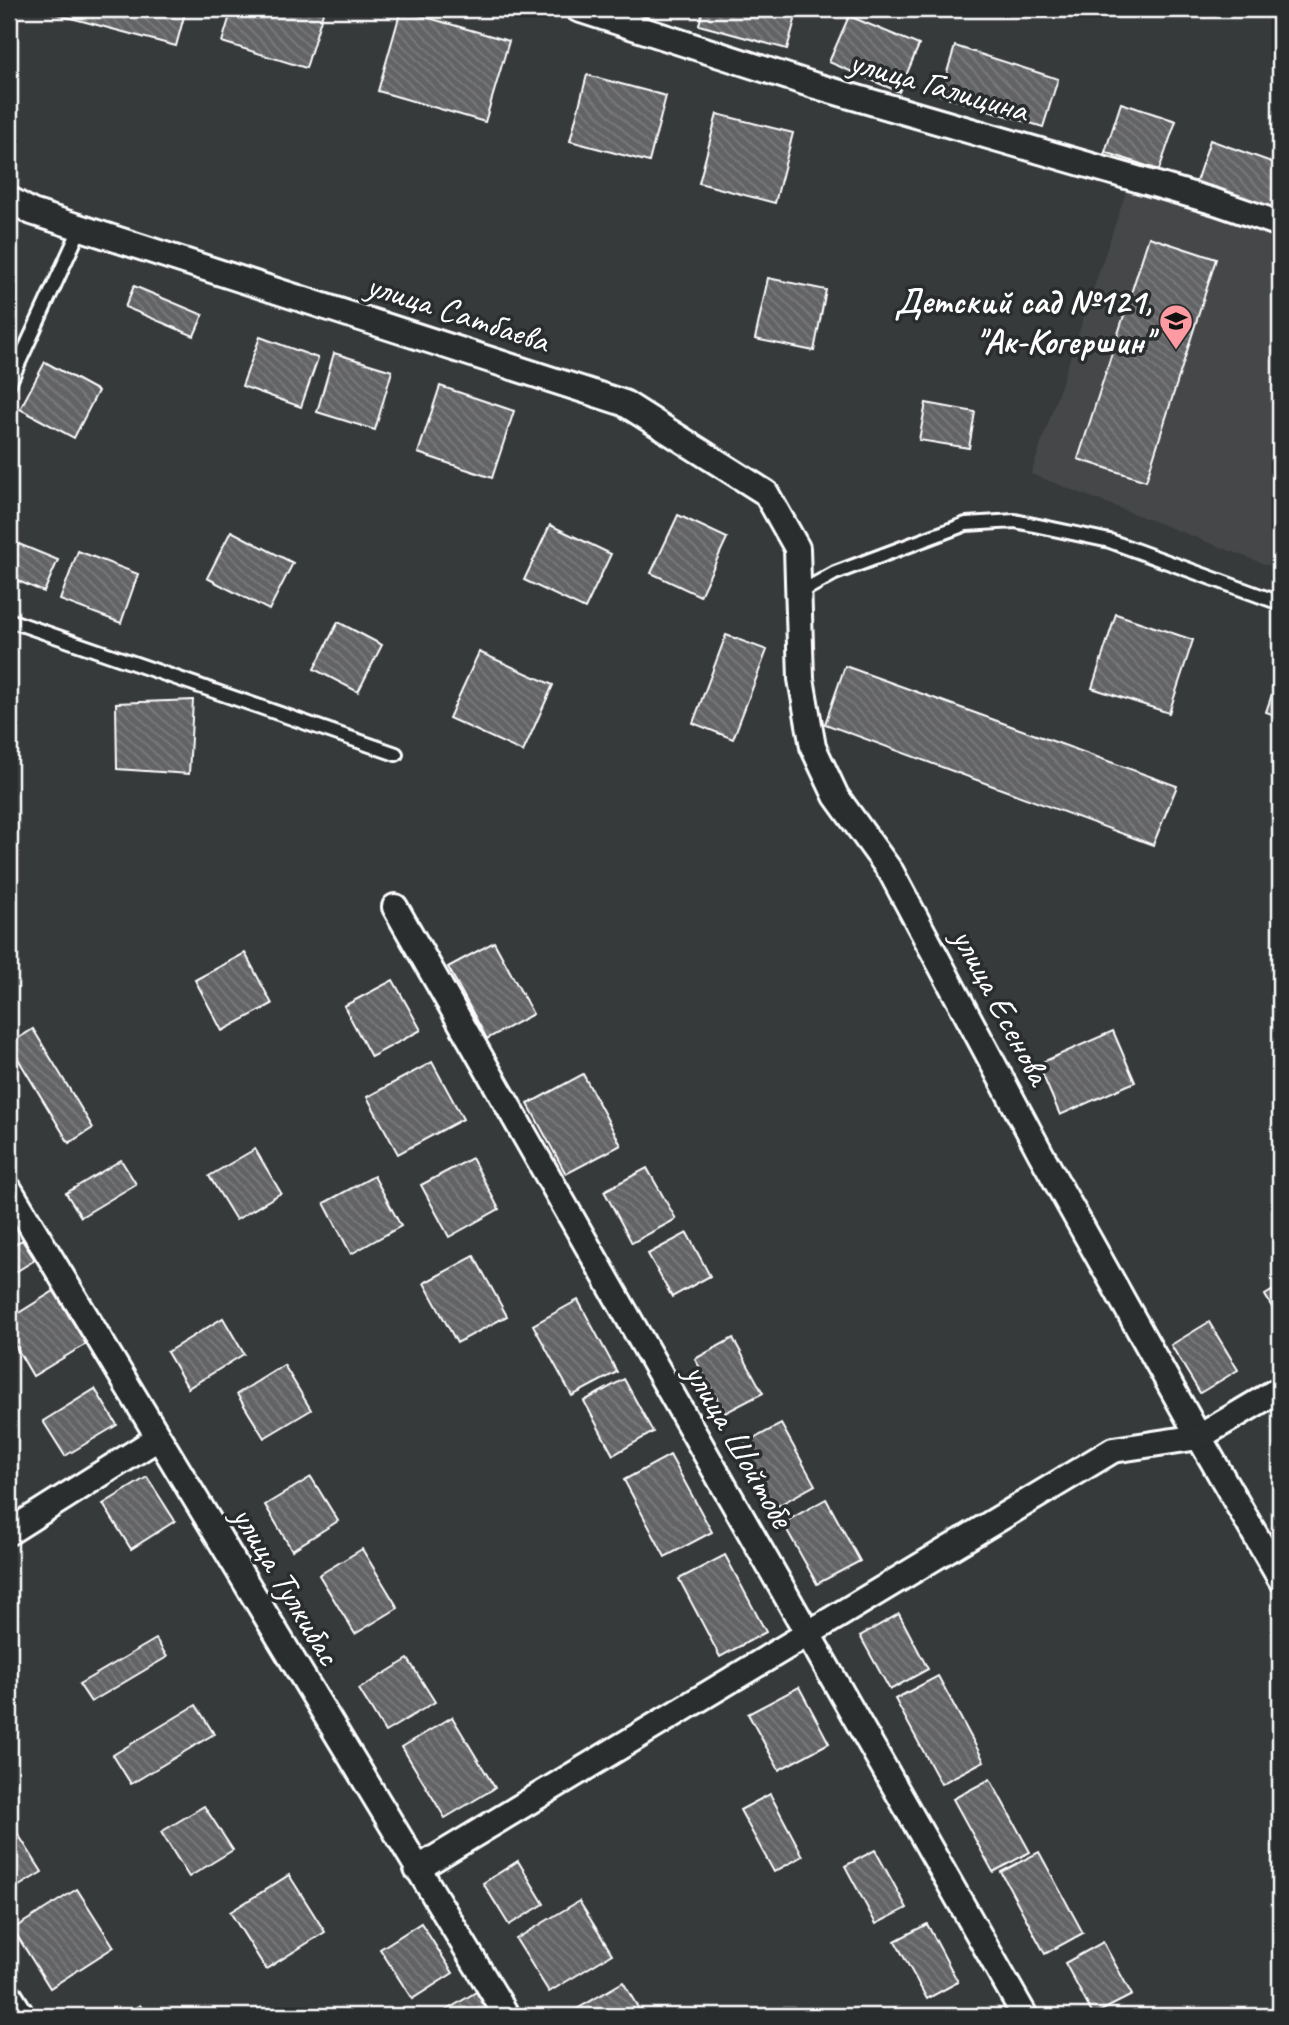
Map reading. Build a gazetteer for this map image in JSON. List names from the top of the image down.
{
  "streets": {
    "street": [
      "улица Галицина",
      "улица Сатбаева",
      "улица Есенова",
      "улица Шойтобе",
      "улица Тулкибас"
    ]
  },
  "crossings": [
    ["улица Сатбаева", "улица Есенова"]
  ],
  "places": {
    "school or university": ["Детский сад №121, \"Ак-Когершин\""]
  }
}
